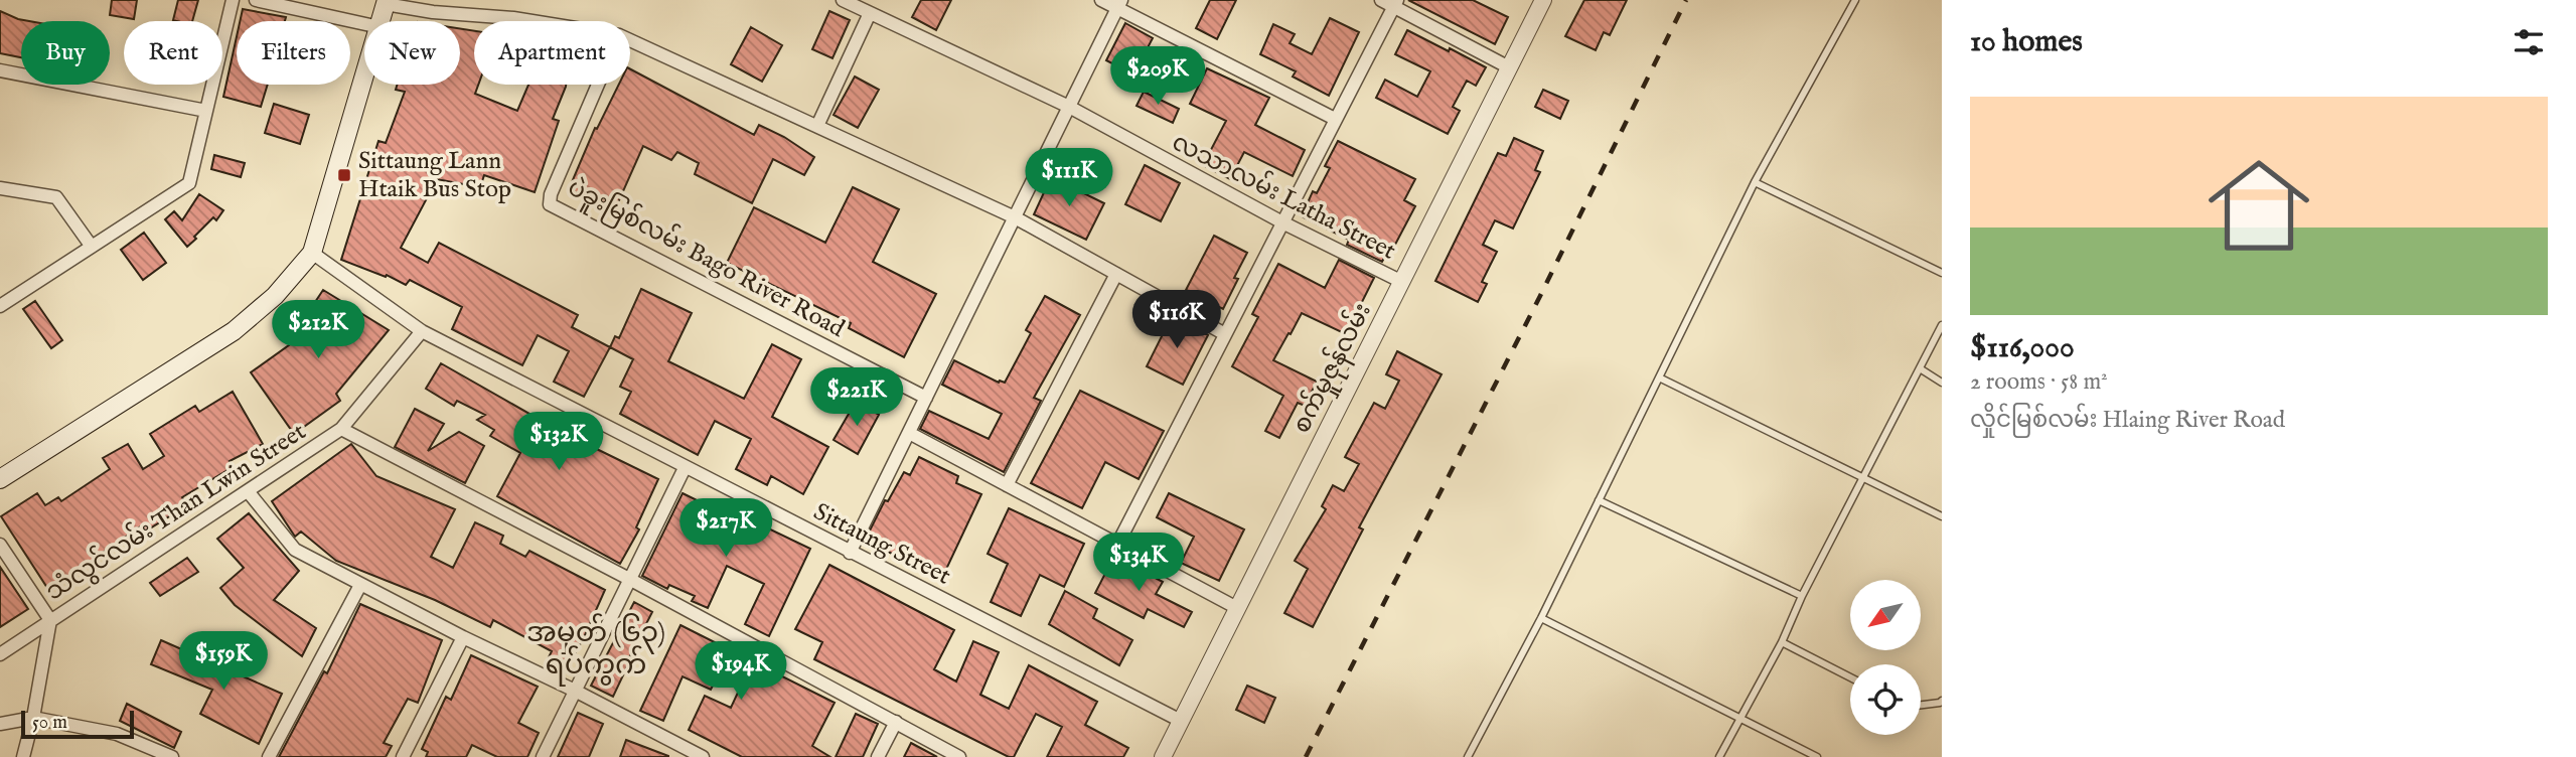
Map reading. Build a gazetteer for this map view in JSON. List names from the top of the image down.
{
  "streets": {
    "street": [
      "လသာလမ်း Latha Street",
      "ပဲခူးမြစ်လမ်း Bago River Road",
      "စက်မှုဇုန်လမ်း",
      "သံလွင်လမ်း Than Lwin Street",
      "Sittaung Street"
    ]
  },
  "crossings": [
    ["လသာလမ်း Latha Street", "စက်မှုဇုန်လမ်း"],
    ["စက်မှုဇုန်လမ်း", "Sittaung Street"],
    ["သံလွင်လမ်း Than Lwin Street", "Sittaung Street"]
  ],
  "districts": ["အမှတ် (၆၃) ရပ်ကွက်"],
  "places": {
    "transit": ["Sittaung Lann Htaik Bus Stop"]
  },
  "scale_bar": "50 m",
  "north": "bottom left",
  "page": {
    "heading": "10 homes",
    "chip": [
      "Buy",
      "Rent",
      "Filters",
      "New",
      "Apartment"
    ],
    "price": [
      "$209K",
      "$111K",
      "$116K",
      "$212K",
      "$221K",
      "$132K",
      "$217K",
      "$134K",
      "$159K",
      "$194K"
    ],
    "list": [
      {
        "name": "$116,000",
        "note": "2 rooms · 58 m² · လှိုင်မြစ်လမ်း Hlaing River Road"
      }
    ],
    "scale": "50 m"
  }
}
